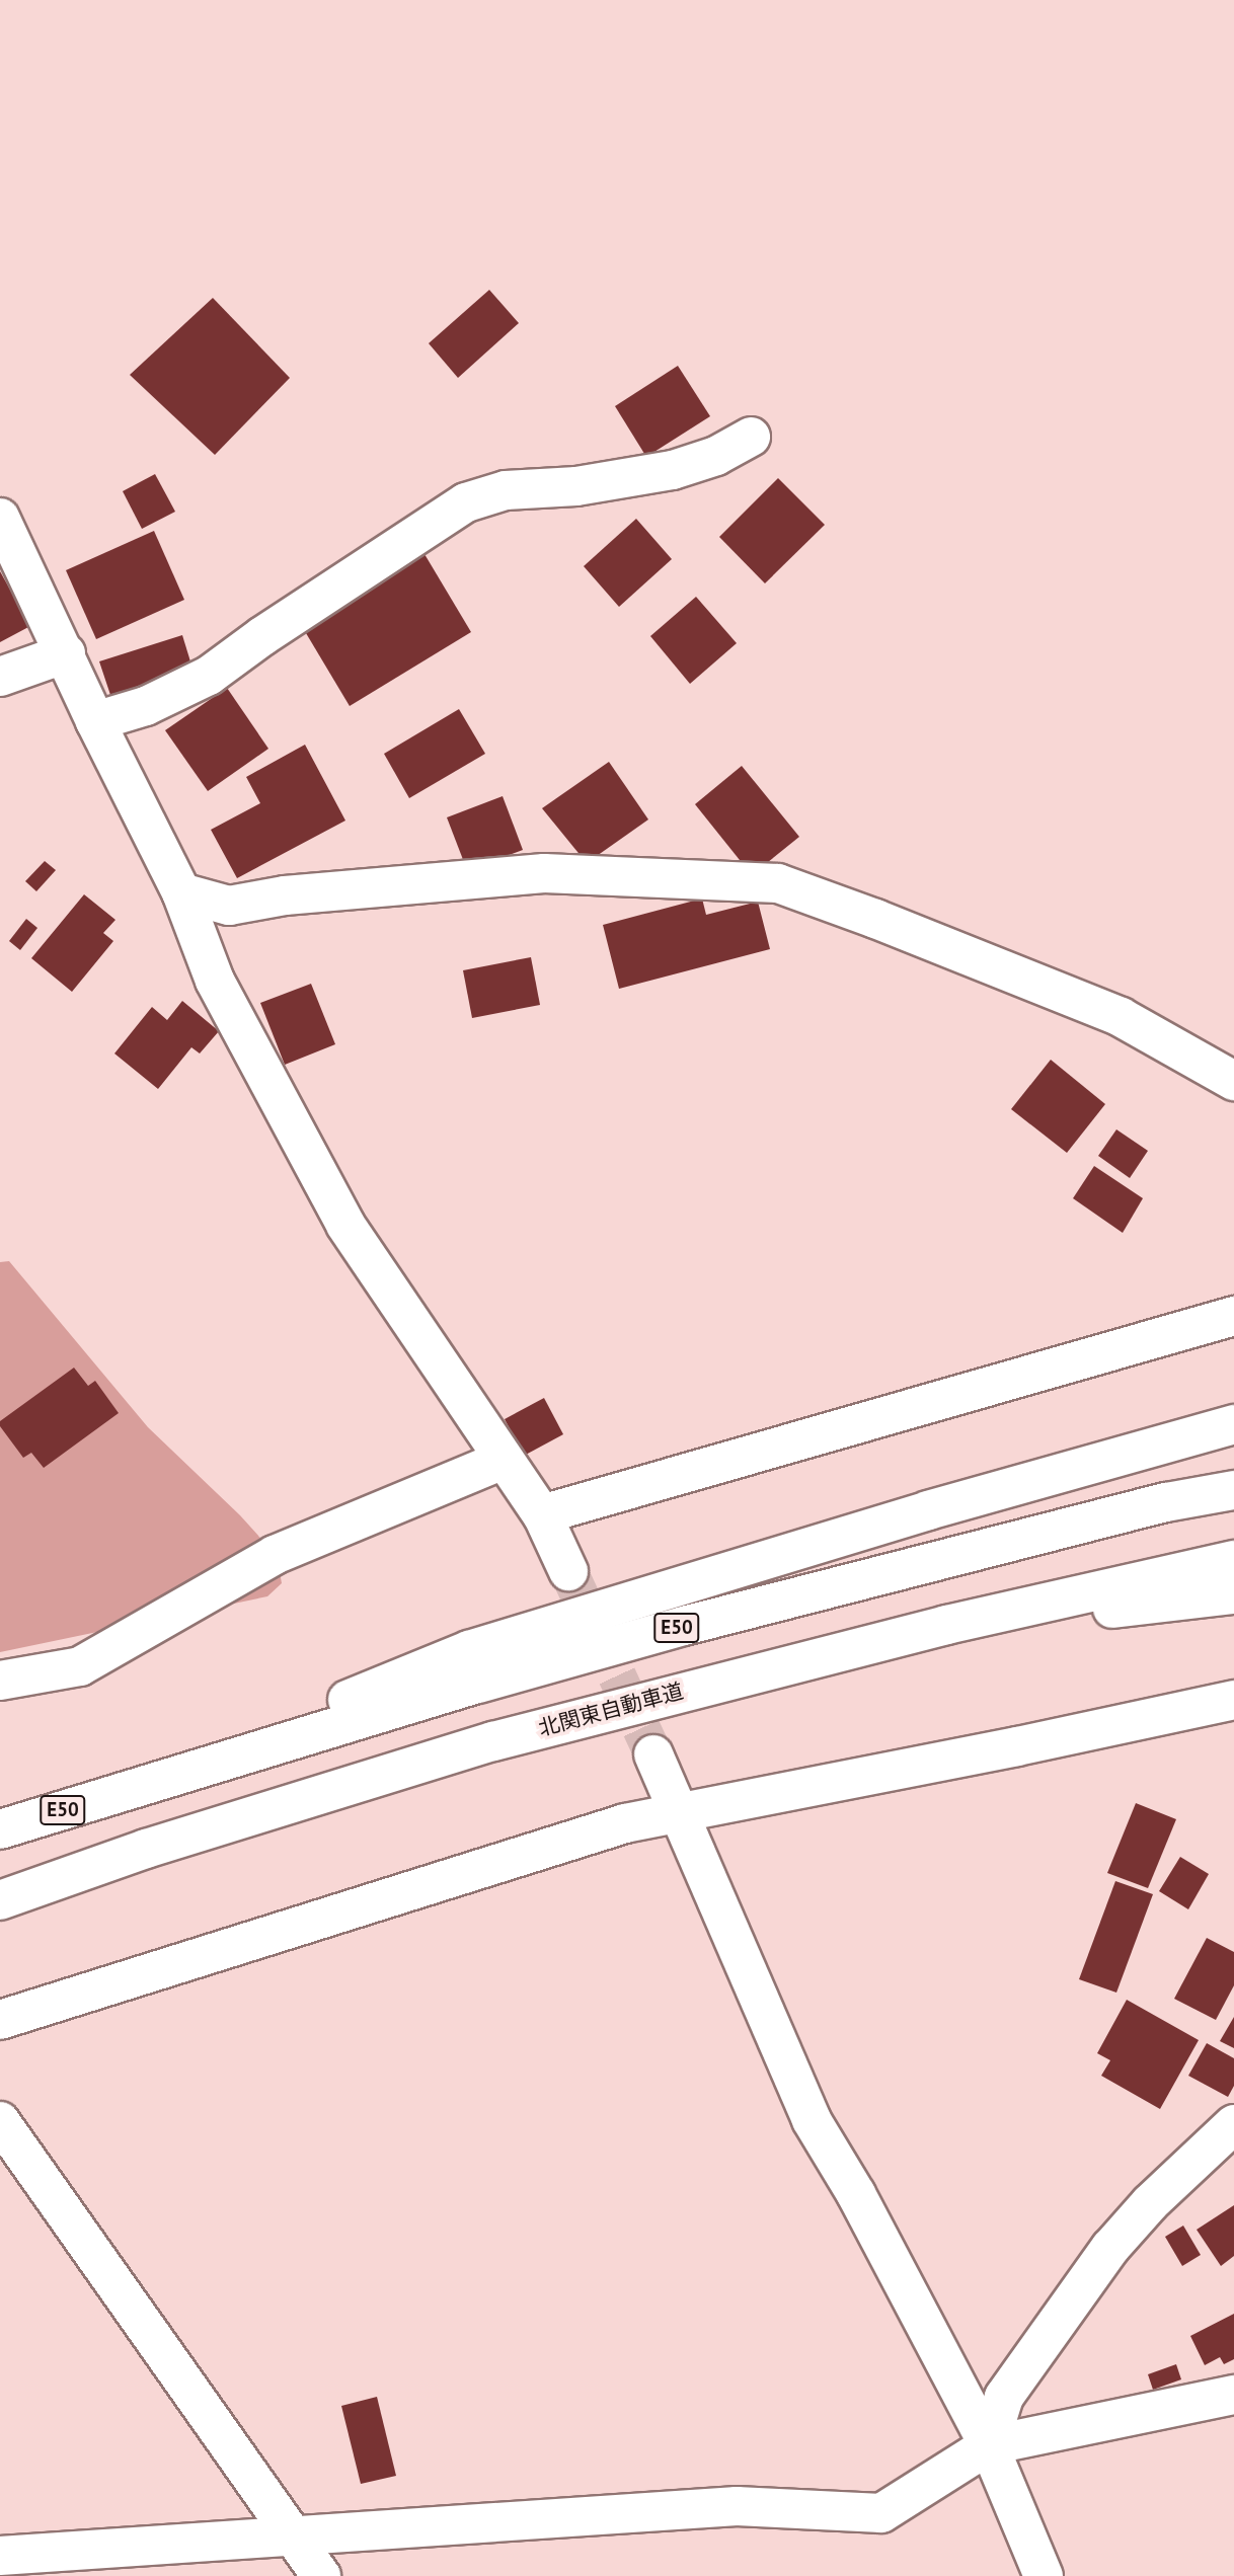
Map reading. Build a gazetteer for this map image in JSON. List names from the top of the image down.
{
  "streets": {
    "main road": ["E50", "北関東自動車道"]
  }
}
